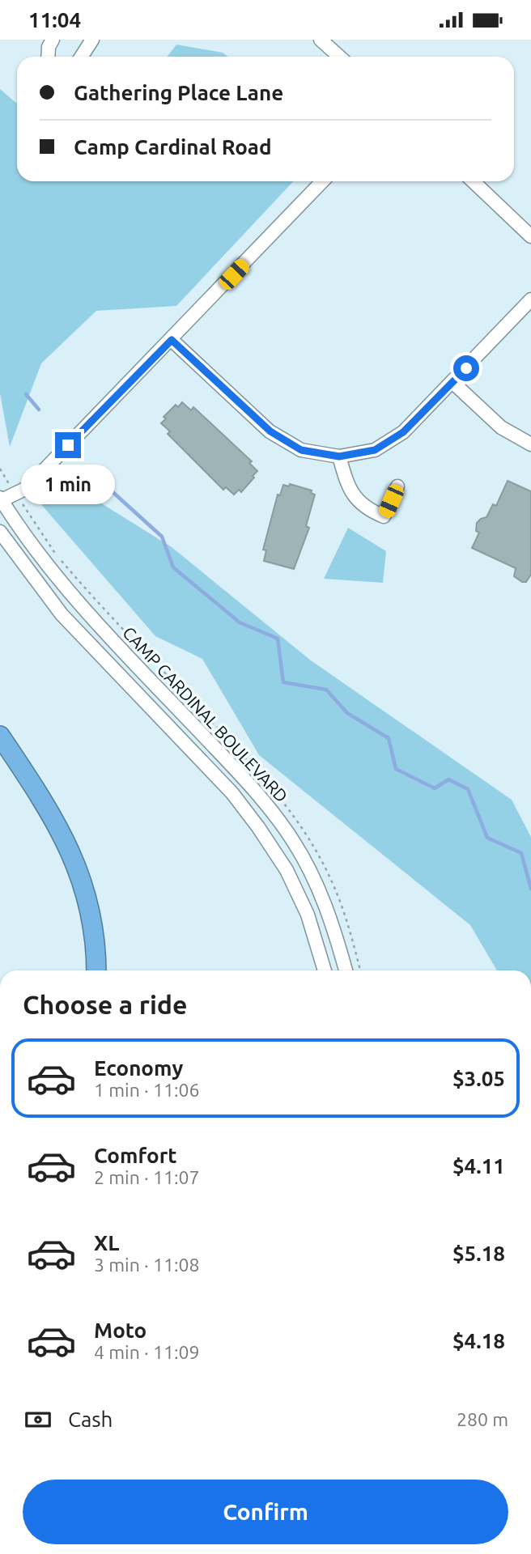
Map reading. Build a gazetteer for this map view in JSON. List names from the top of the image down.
{
  "streets": {
    "street": ["CAMP CARDINAL BOULEVARD"]
  },
  "page": {
    "status": "11:04",
    "banner": ["Gathering Place Lane", "Camp Cardinal Road"],
    "bubble": "1 min",
    "heading": "Choose a ride",
    "list": [
      {
        "name": "Economy",
        "note": "1 min · 11:06",
        "value": "$3.05"
      },
      {
        "name": "Comfort",
        "note": "2 min · 11:07",
        "value": "$4.11"
      },
      {
        "name": "XL",
        "note": "3 min · 11:08",
        "value": "$5.18"
      },
      {
        "name": "Moto",
        "note": "4 min · 11:09",
        "value": "$4.18"
      }
    ],
    "pay": ["Cash", "280 m"],
    "buttons": "Confirm"
  }
}
